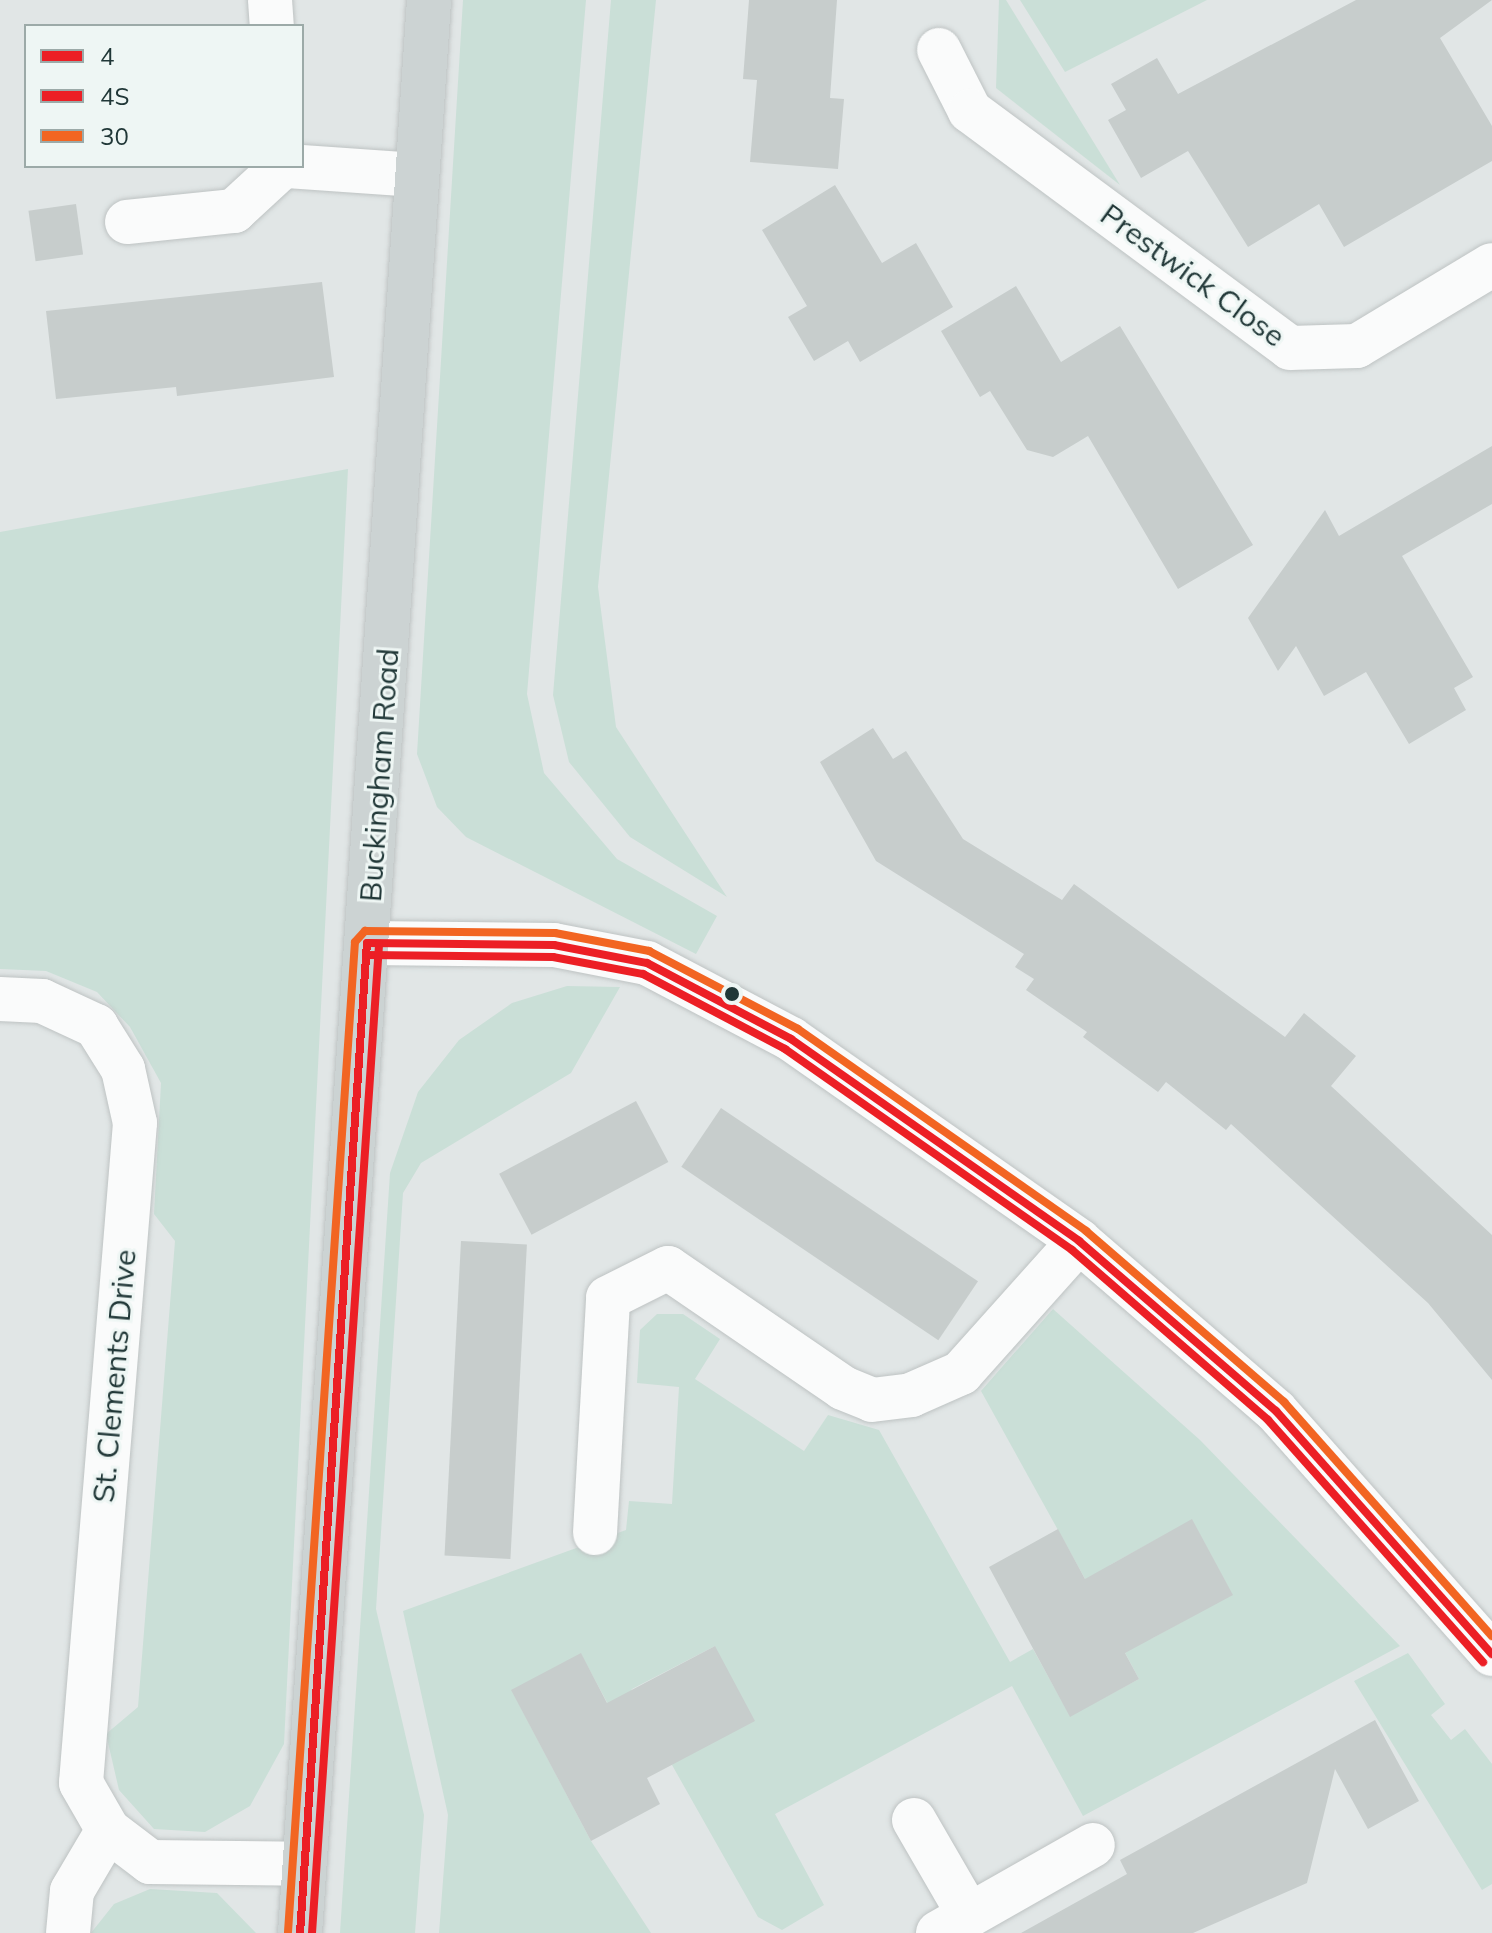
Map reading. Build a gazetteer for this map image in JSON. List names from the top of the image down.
{
  "streets": {
    "main road": ["Buckingham Road"],
    "street": ["Prestwick Close", "St. Clements Drive"]
  },
  "crossings": [
    ["Buckingham Road", "St. Clements Drive"]
  ],
  "lines": ["transit line 30", "transit line 4", "transit line 4S"],
  "legend": ["4", "4S", "30"]
}
